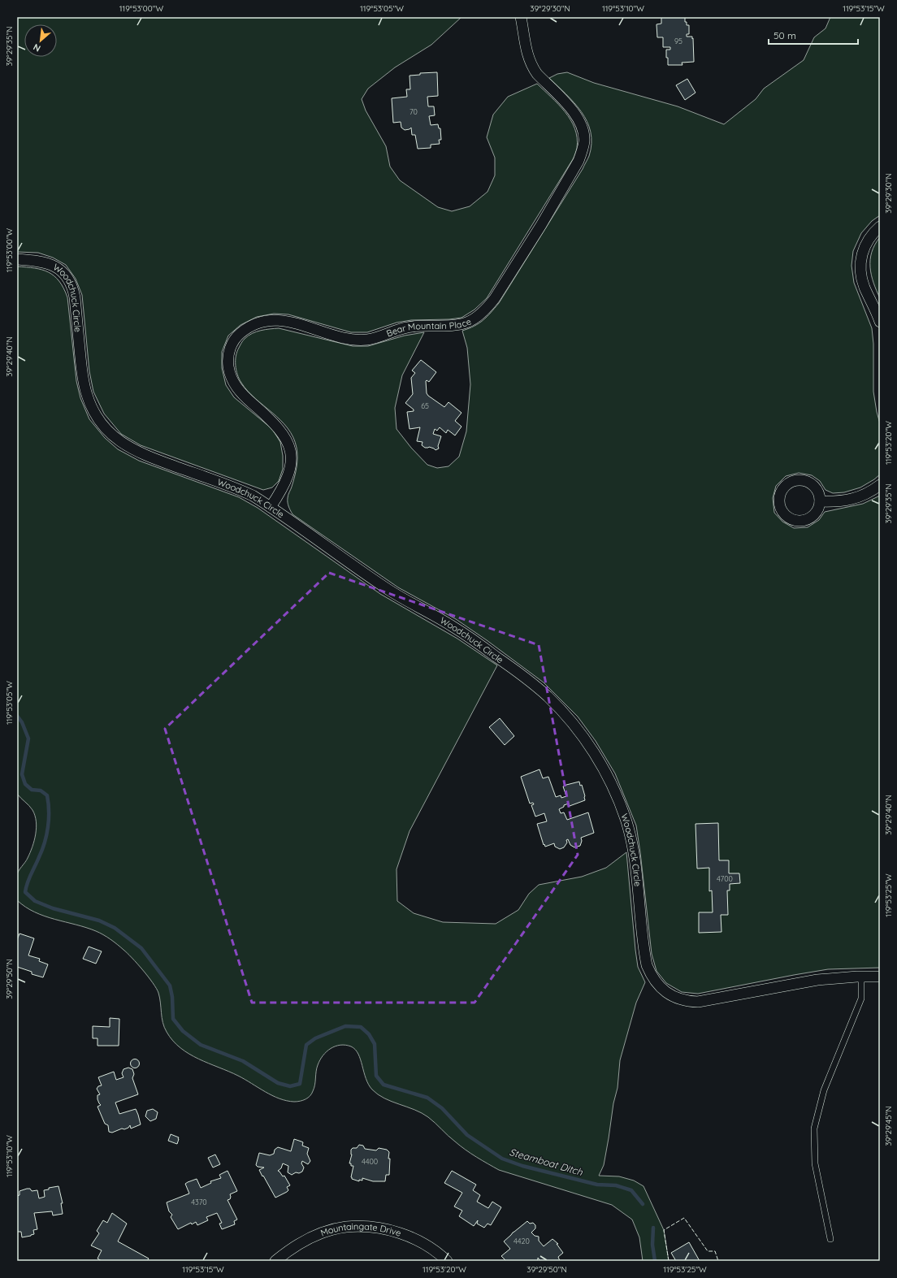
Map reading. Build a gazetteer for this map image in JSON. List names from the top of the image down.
{
  "streets": {
    "street": ["Woodchuck Circle", "Bear Mountain Place", "Mountaingate Drive"]
  },
  "crossings": [
    ["Woodchuck Circle", "Bear Mountain Place"]
  ],
  "water": ["Steamboat Ditch"],
  "house_numbers": [
    "95",
    "70",
    "65",
    "4700",
    "4400",
    "4370",
    "4420"
  ],
  "scale_bar": "50 m",
  "north": "bottom left",
  "coordinates": [
    "119°53'00\"W",
    "119°53'05\"W",
    "39°29'30\"N",
    "119°53'10\"W",
    "119°53'15\"W",
    "39°29'35\"N",
    "39°29'40\"N",
    "119°53'20\"W",
    "119°53'25\"W",
    "39°29'50\"N",
    "39°29'45\"N"
  ]
}
